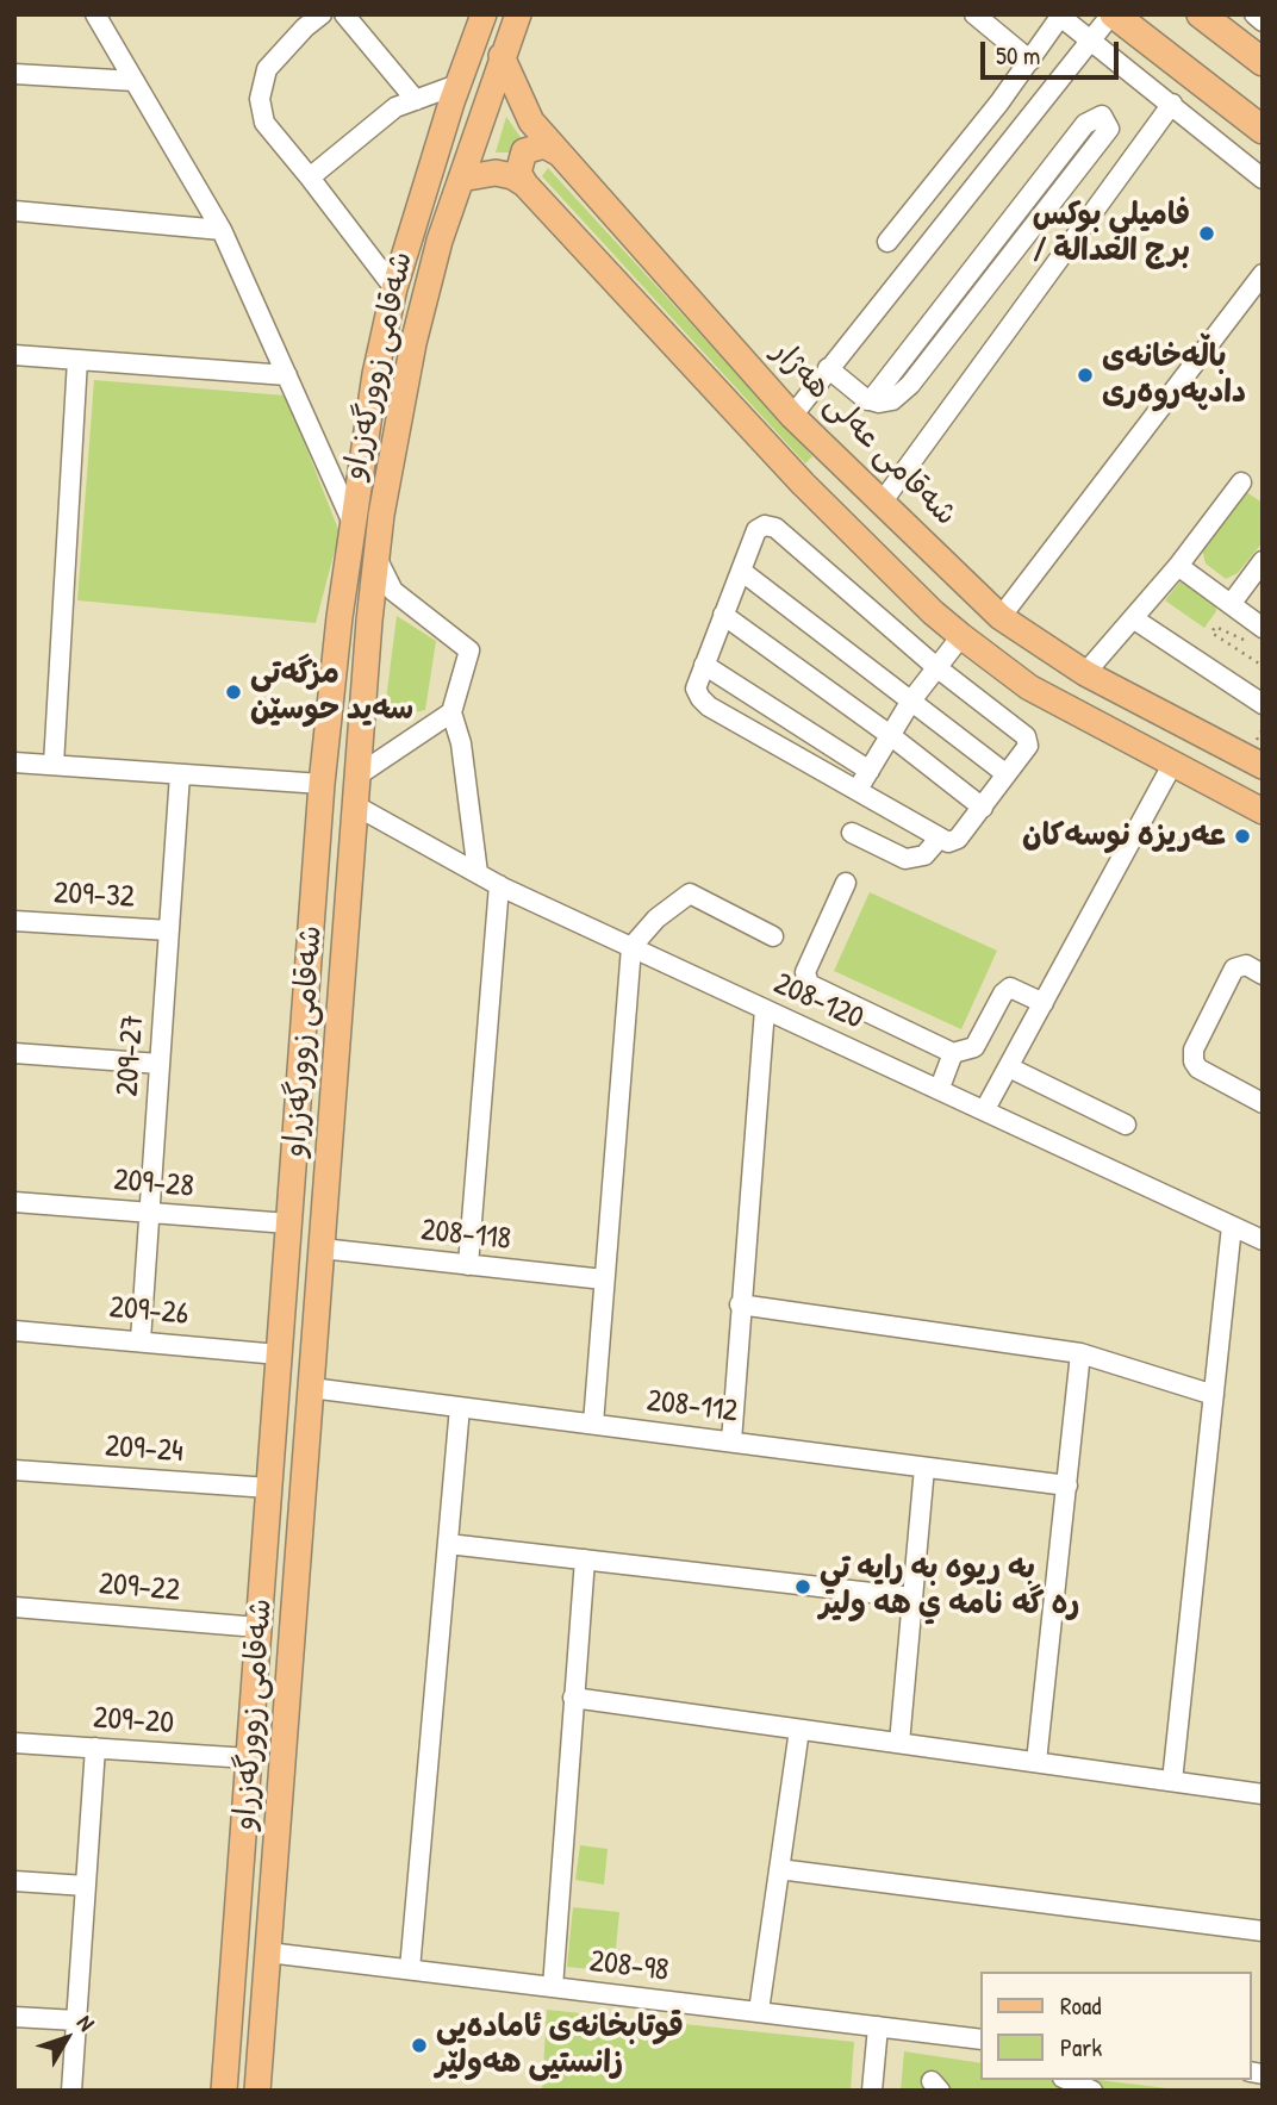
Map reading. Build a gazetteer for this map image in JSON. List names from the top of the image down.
{
  "streets": {
    "main road": ["شەقامی زوورگەزراو", "شەقامی عەلی هەژار"],
    "street": [
      "209-32",
      "208-120",
      "209-27",
      "209-28",
      "208-118",
      "209-26",
      "208-112",
      "209-24",
      "209-22",
      "209-20",
      "208-98"
    ]
  },
  "crossings": [
    ["شەقامی زوورگەزراو", "شەقامی عەلی هەژار"],
    ["شەقامی زوورگەزراو", "208-120"],
    ["شەقامی زوورگەزراو", "209-28"],
    ["شەقامی زوورگەزراو", "208-118"],
    ["شەقامی زوورگەزراو", "209-26"],
    ["شەقامی زوورگەزراو", "208-112"],
    ["شەقامی زوورگەزراو", "209-24"],
    ["شەقامی زوورگەزراو", "209-22"],
    ["شەقامی زوورگەزراو", "209-20"],
    ["شەقامی زوورگەزراو", "208-98"],
    ["209-32", "209-27"],
    ["209-27", "209-28"],
    ["209-27", "209-26"]
  ],
  "places": [
    "فاميلي بوكس / برج العدالة",
    "باڵەخانەی دادپەروەری",
    "مزگەتی سەید حوسێن",
    "عەریزە نوسەکان",
    "به ريوه به رايه تي ره گه نامه ي هه ولير",
    "قوتابخانەی ئامادەیی زانستیی هەولێر"
  ],
  "legend": ["Road", "Park"],
  "scale_bar": "50 m",
  "north": "top right"
}
